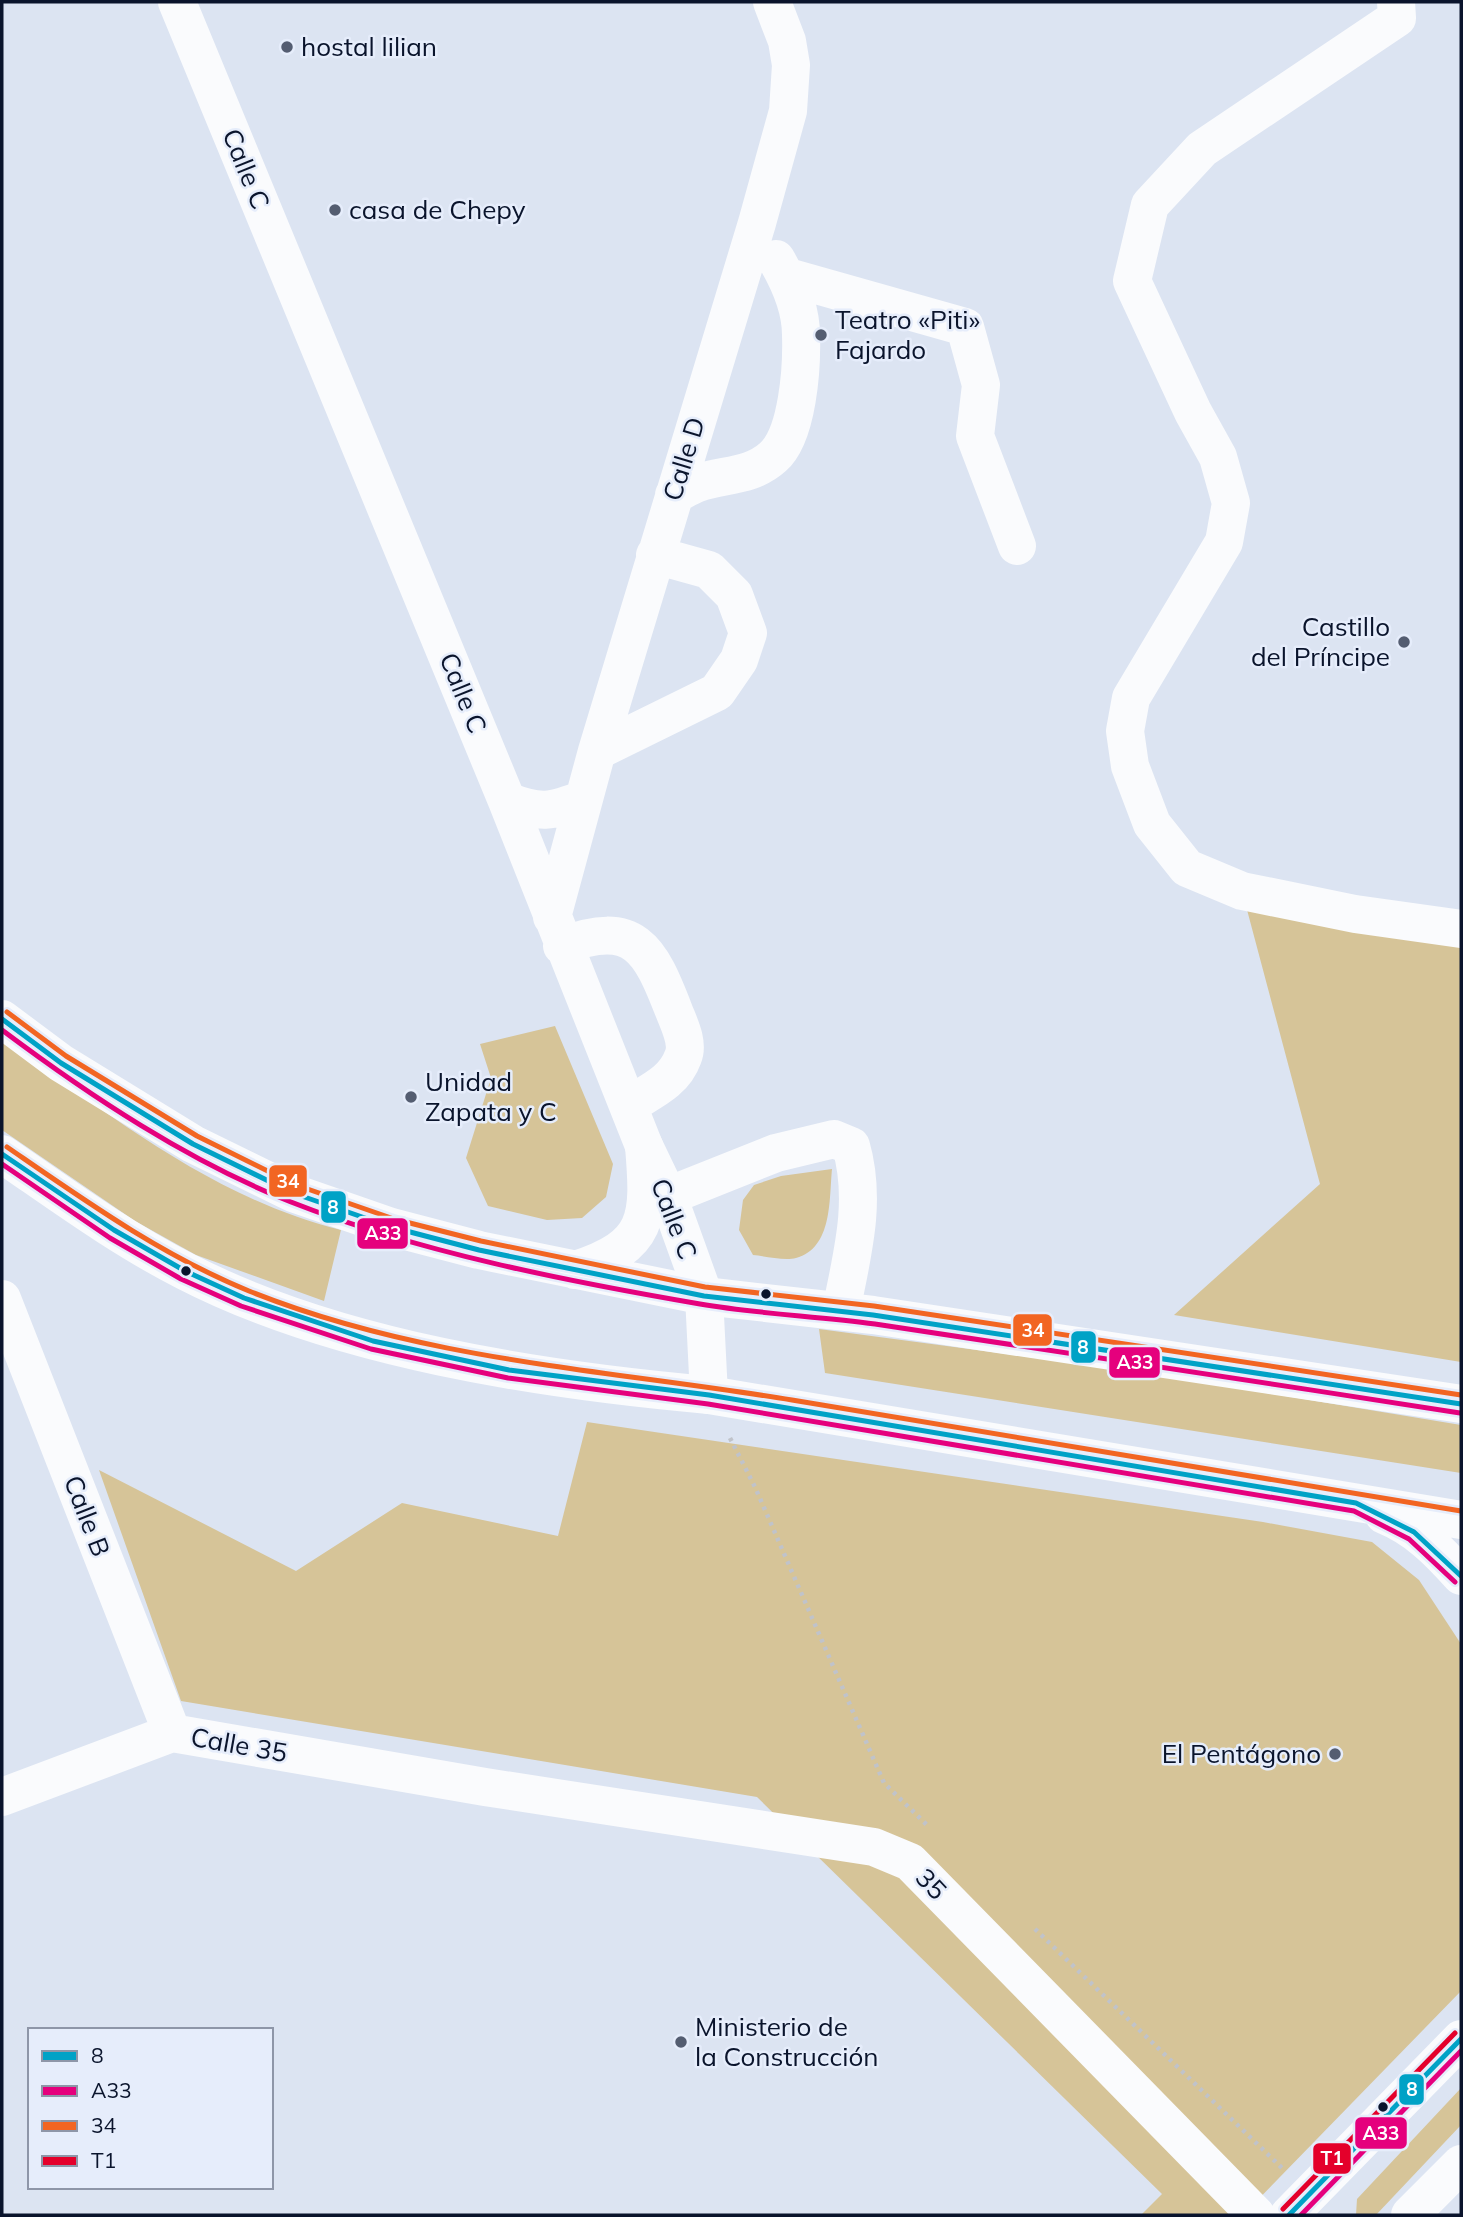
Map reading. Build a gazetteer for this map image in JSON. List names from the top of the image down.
{
  "streets": {
    "main road": [
      "Calle C",
      "Calle D",
      "Calle B",
      "Calle 35",
      "35"
    ]
  },
  "crossings": [
    ["Calle C", "Calle D"],
    ["Calle B", "Calle 35"],
    ["Calle 35", "35"]
  ],
  "places": [
    "hostal lilian",
    "casa de Chepy",
    "Teatro «Piti» Fajardo",
    "Castillo del Príncipe",
    "Unidad Zapata y C",
    "El Pentágono",
    "Ministerio de la Construcción"
  ],
  "lines": [
    "transit line 34",
    "transit line 8",
    "transit line A33",
    "transit line T1"
  ],
  "legend": [
    "8",
    "A33",
    "34",
    "T1"
  ]
}
